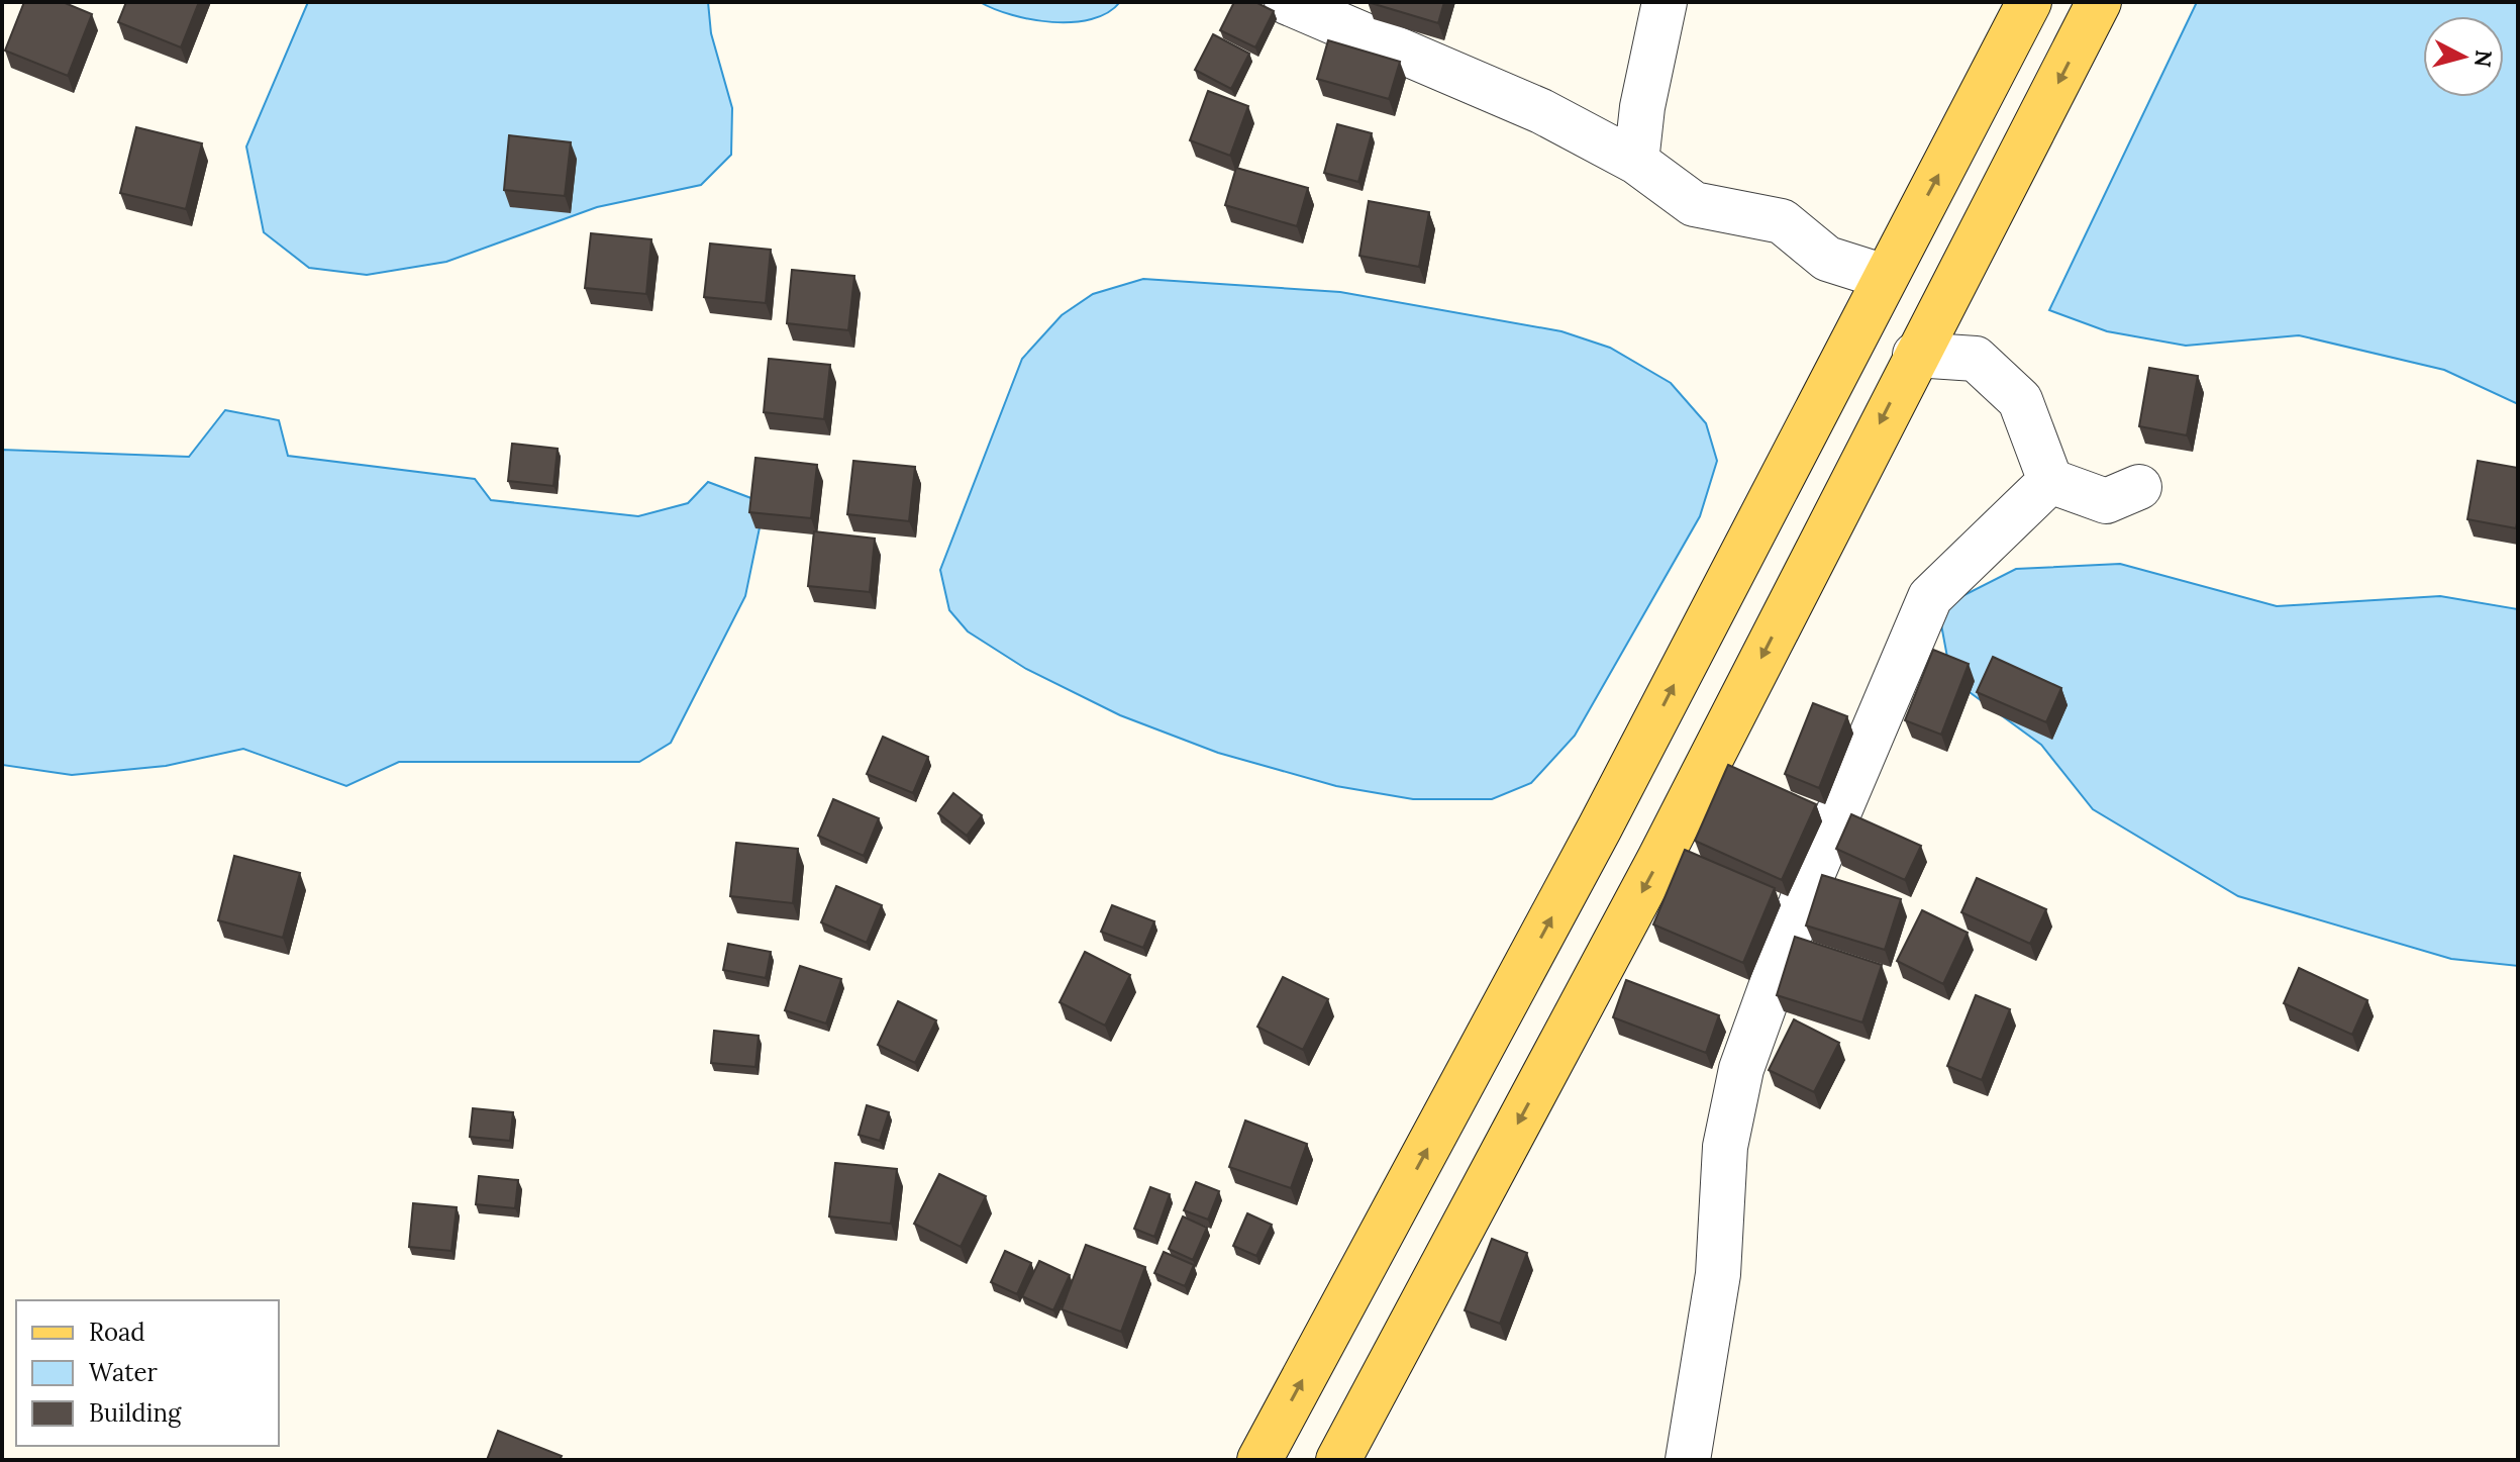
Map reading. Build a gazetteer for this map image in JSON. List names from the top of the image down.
{
  "legend": ["Road", "Water", "Building"],
  "north": "right"
}
